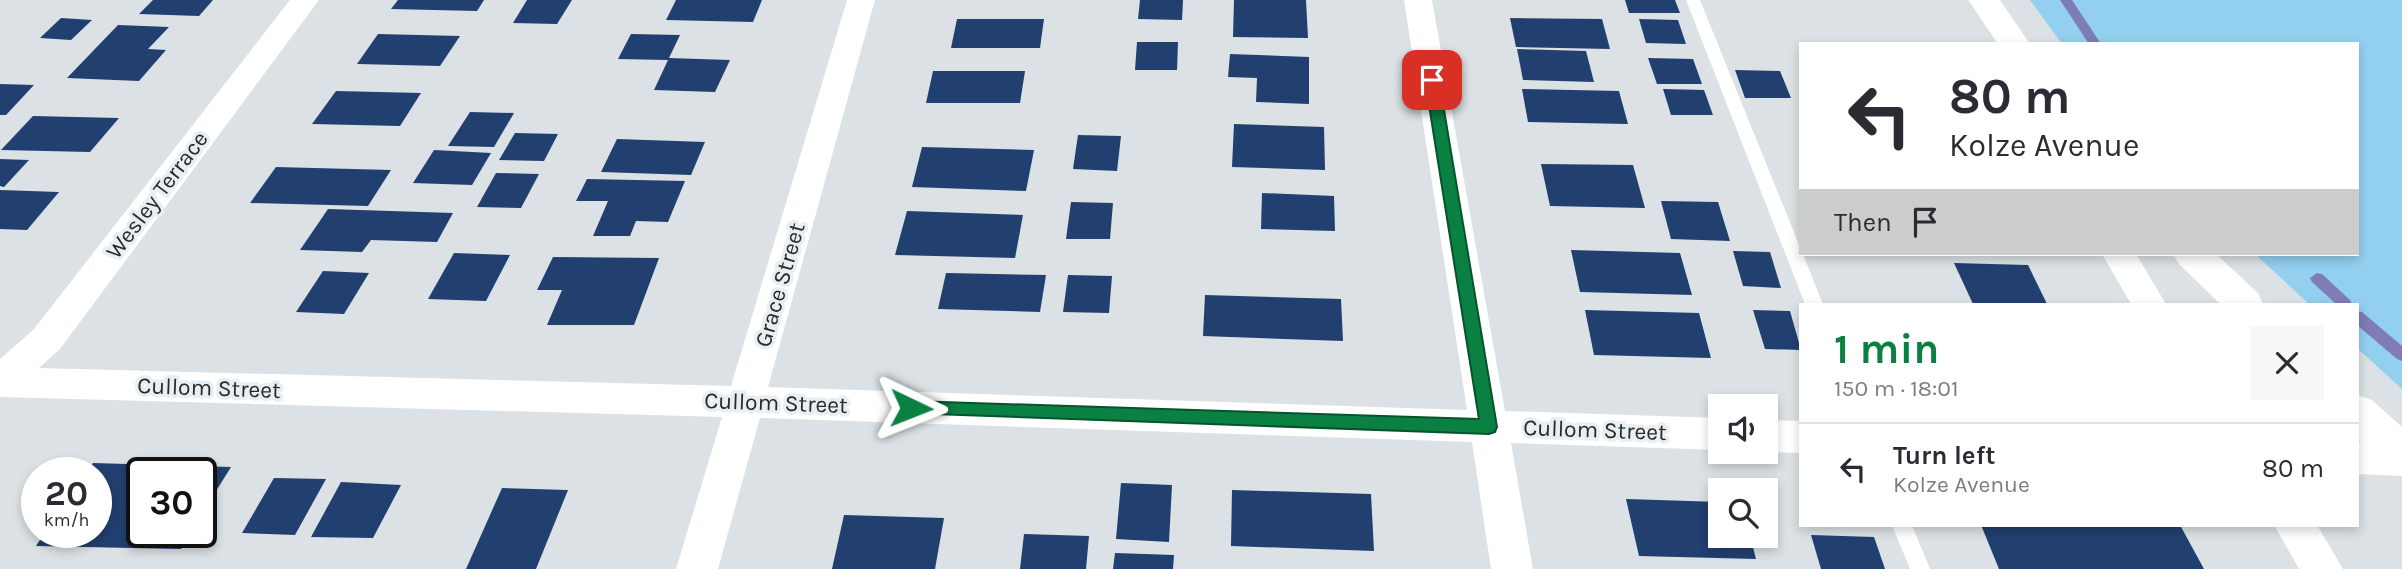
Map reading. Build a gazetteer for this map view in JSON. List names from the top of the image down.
{
  "streets": {
    "street": ["Wesley Terrace", "Grace Street", "Cullom Street"]
  },
  "crossings": [
    ["Wesley Terrace", "Cullom Street"],
    ["Grace Street", "Cullom Street"]
  ],
  "page": {
    "turn": ["80 m", "Kolze Avenue"],
    "then": "Then",
    "heading": ["1 min", "150 m · 18:01"],
    "list": [
      {
        "name": "Turn left",
        "note": "Kolze Avenue",
        "value": "80 m"
      }
    ],
    "speed": "20 km/h",
    "limit": "30"
  }
}
